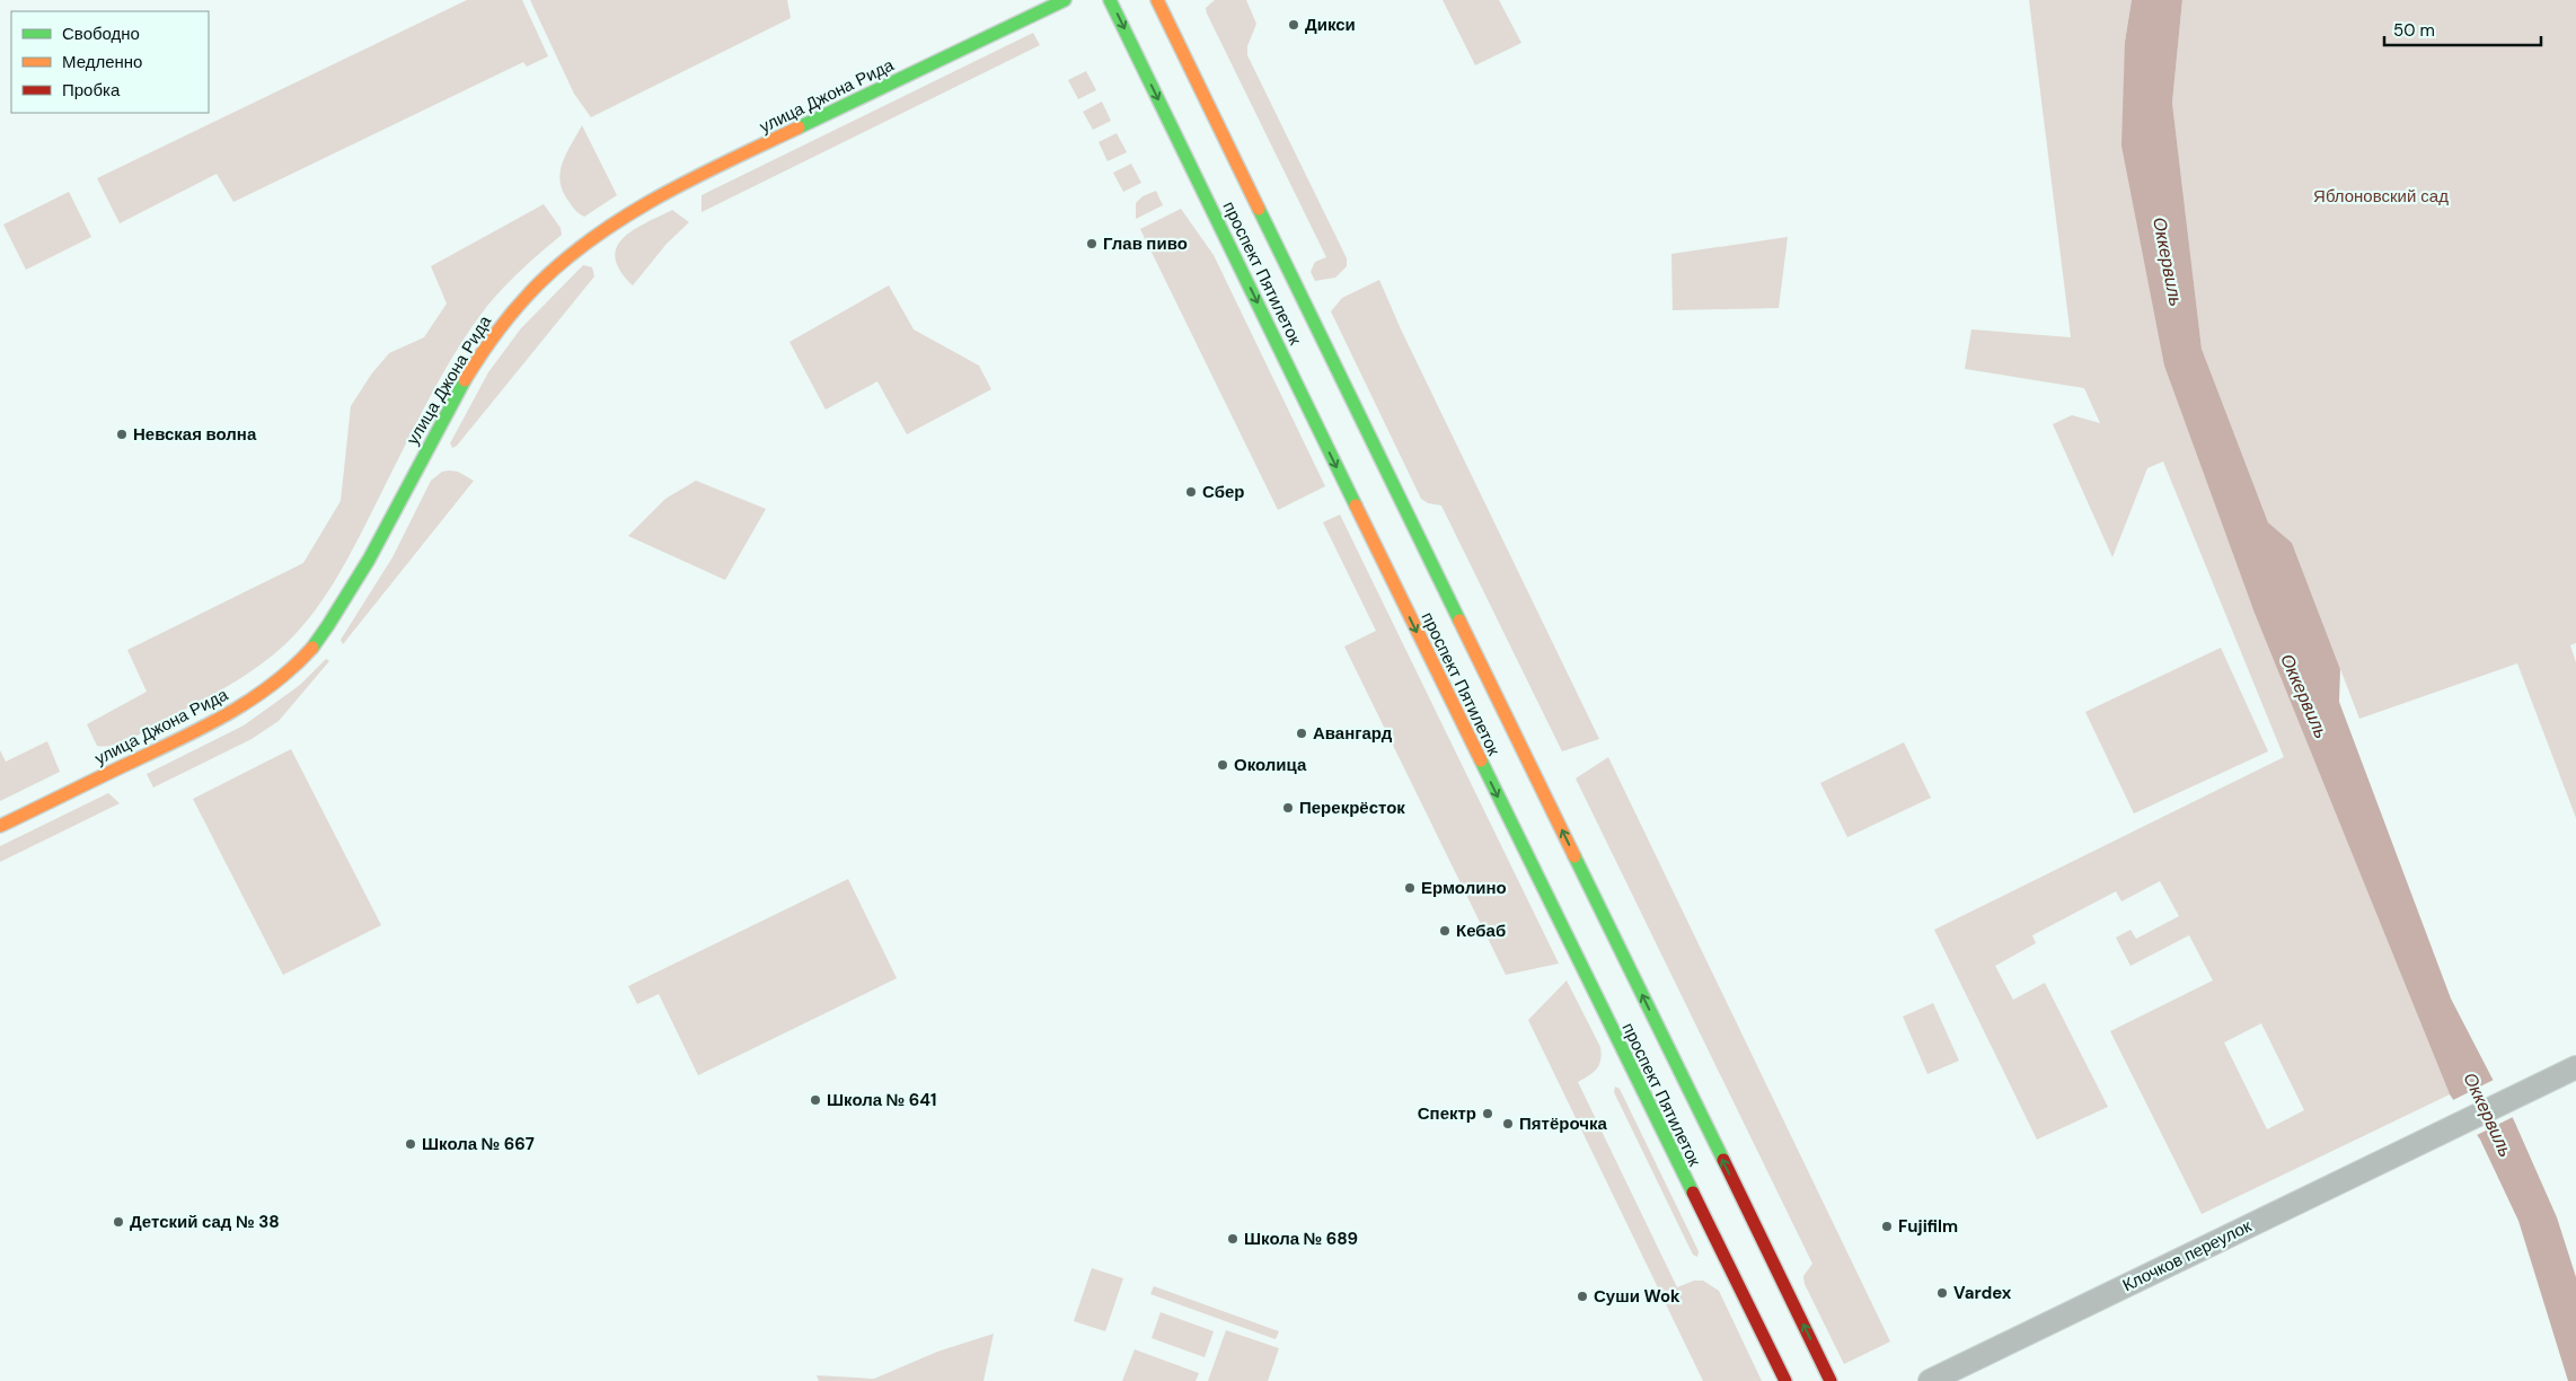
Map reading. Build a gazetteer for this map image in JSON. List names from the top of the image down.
{
  "streets": {
    "street": ["улица Джона Рида", "проспект Пятилеток", "Клочков переулок"]
  },
  "water": ["Оккервиль"],
  "parks": ["Яблоновский сад"],
  "places": [
    "Дикси",
    "Глав пиво",
    "Невская волна",
    "Сбер",
    "Авангард",
    "Околица",
    "Перекрёсток",
    "Ермолино",
    "Кебаб",
    "Школа № 641",
    "Спектр",
    "Пятёрочка",
    "Школа № 667",
    "Детский сад № 38",
    "Fujifilm",
    "Школа № 689",
    "Vardex",
    "Суши Wok"
  ],
  "legend": ["Свободно", "Медленно", "Пробка"],
  "scale_bar": "50 m"
}
